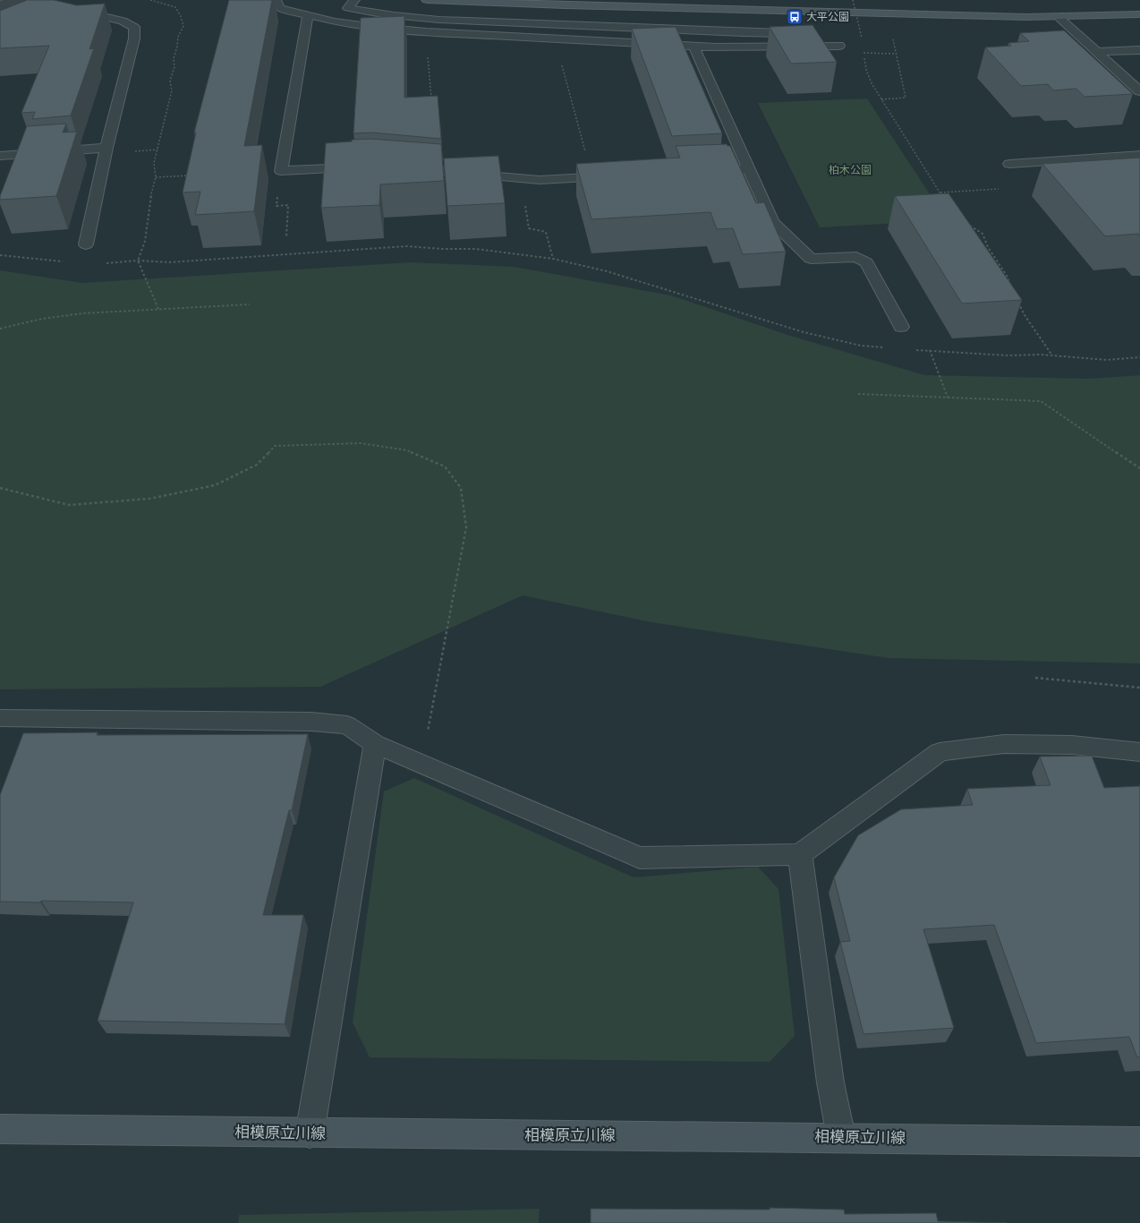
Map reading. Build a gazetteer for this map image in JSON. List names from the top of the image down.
{
  "streets": {
    "street": ["相模原立川線"]
  },
  "parks": ["柏木公園"],
  "places": {
    "bus stop": ["大平公園"]
  }
}
